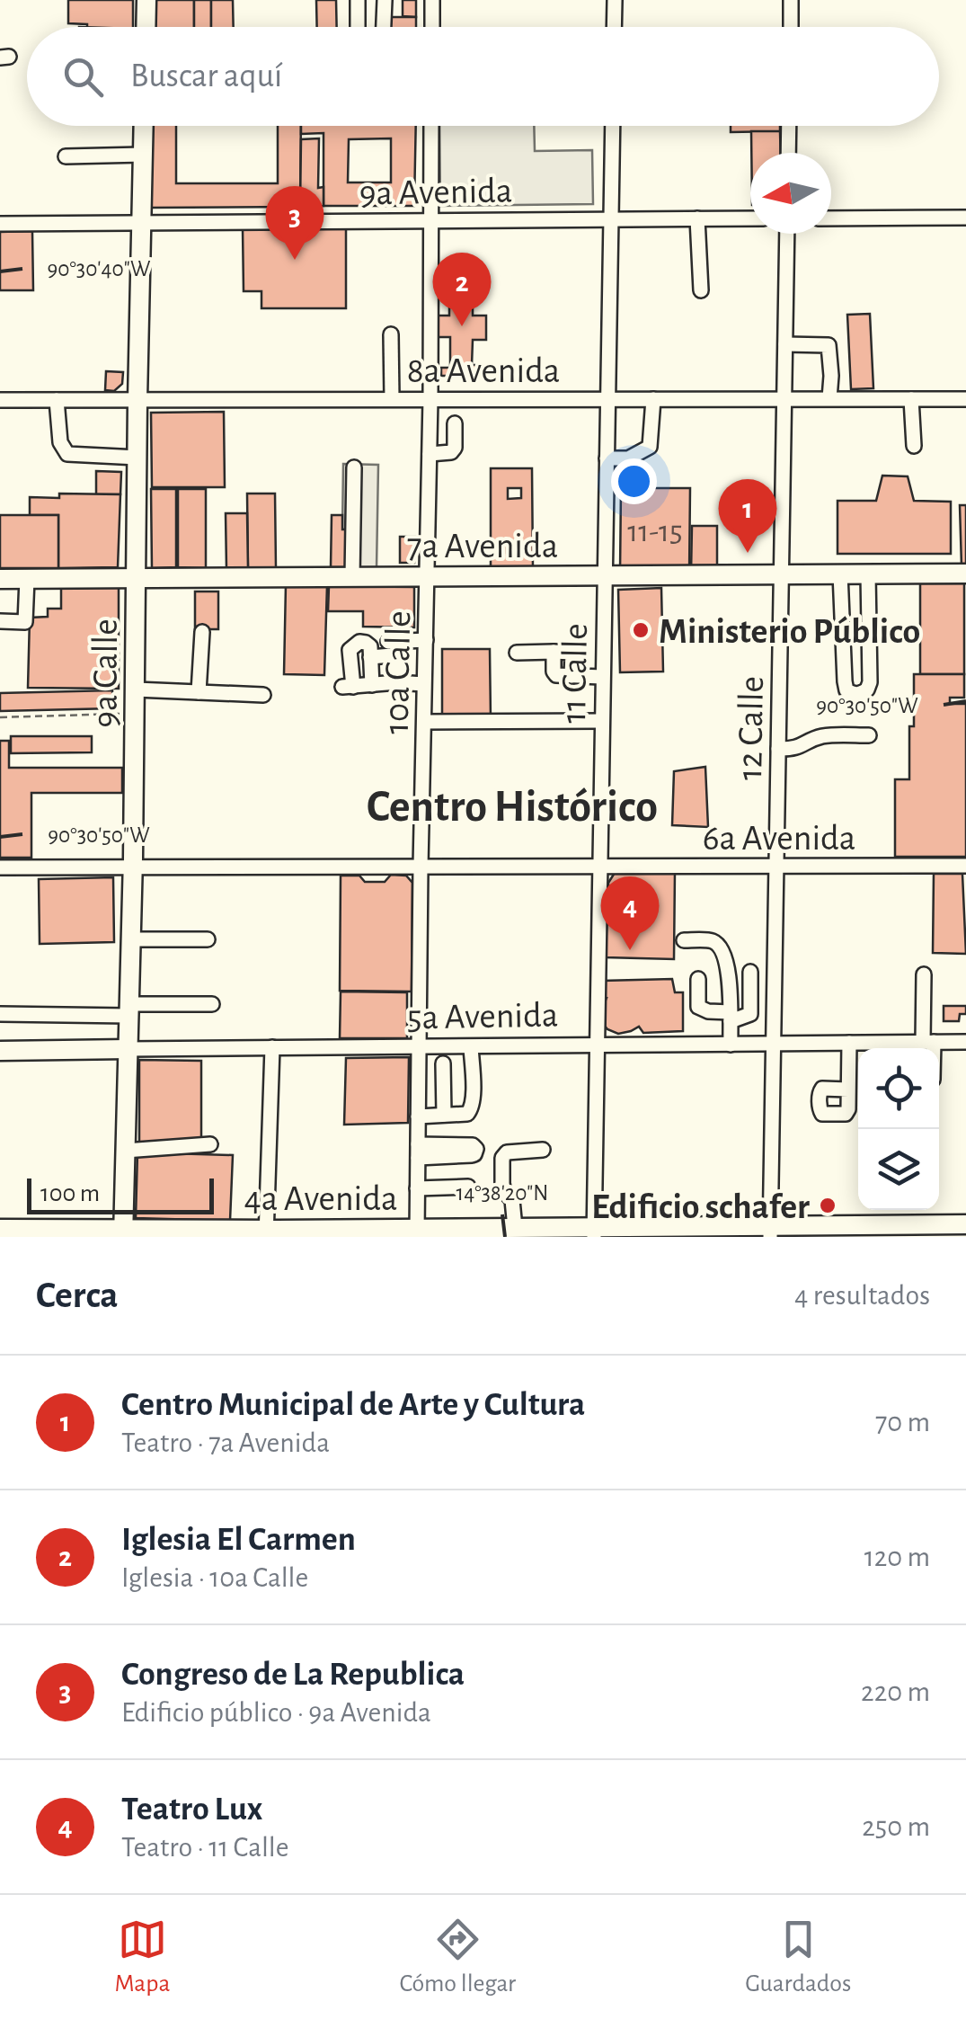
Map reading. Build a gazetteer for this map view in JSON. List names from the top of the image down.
{
  "streets": {
    "main road": [
      "7a Avenida",
      "9a Calle",
      "5a Avenida",
      "4a Avenida"
    ],
    "street": [
      "9a Avenida",
      "8a Avenida",
      "10a Calle",
      "11 Calle",
      "12 Calle",
      "6a Avenida"
    ]
  },
  "crossings": [
    ["9a Avenida", "10a Calle"],
    ["9a Avenida", "9a Calle"],
    ["9a Avenida", "11 Calle"],
    ["8a Avenida", "10a Calle"],
    ["8a Avenida", "9a Calle"],
    ["8a Avenida", "11 Calle"],
    ["8a Avenida", "12 Calle"],
    ["7a Avenida", "10a Calle"],
    ["7a Avenida", "9a Calle"],
    ["7a Avenida", "11 Calle"],
    ["7a Avenida", "12 Calle"],
    ["10a Calle", "6a Avenida"],
    ["10a Calle", "5a Avenida"],
    ["10a Calle", "4a Avenida"],
    ["9a Calle", "6a Avenida"],
    ["9a Calle", "5a Avenida"],
    ["9a Calle", "4a Avenida"],
    ["11 Calle", "6a Avenida"],
    ["11 Calle", "5a Avenida"],
    ["11 Calle", "4a Avenida"],
    ["12 Calle", "6a Avenida"],
    ["12 Calle", "5a Avenida"],
    ["12 Calle", "4a Avenida"]
  ],
  "districts": ["Centro Histórico"],
  "places": ["Ministerio Público", "Edificio schafer"],
  "house_numbers": ["11-15"],
  "scale_bar": "100 m",
  "north": "left",
  "page": {
    "search": "Buscar aquí",
    "pins": [
      "3",
      "2",
      "1",
      "4"
    ],
    "scale": "100 m",
    "heading": ["Cerca", "4 resultados"],
    "list": [
      {
        "mark": "1",
        "name": "Centro Municipal de Arte y Cultura",
        "note": "Teatro · 7a Avenida",
        "value": "70 m"
      },
      {
        "mark": "2",
        "name": "Iglesia El Carmen",
        "note": "Iglesia · 10a Calle",
        "value": "120 m"
      },
      {
        "mark": "3",
        "name": "Congreso de La Republica",
        "note": "Edificio público · 9a Avenida",
        "value": "220 m"
      },
      {
        "mark": "4",
        "name": "Teatro Lux",
        "note": "Teatro · 11 Calle",
        "value": "250 m"
      }
    ],
    "nav": ["Mapa", "Cómo llegar", "Guardados"]
  },
  "coordinates": ["90°30'40\"W", "90°30'50\"W", "14°38'20\"N"]
}
